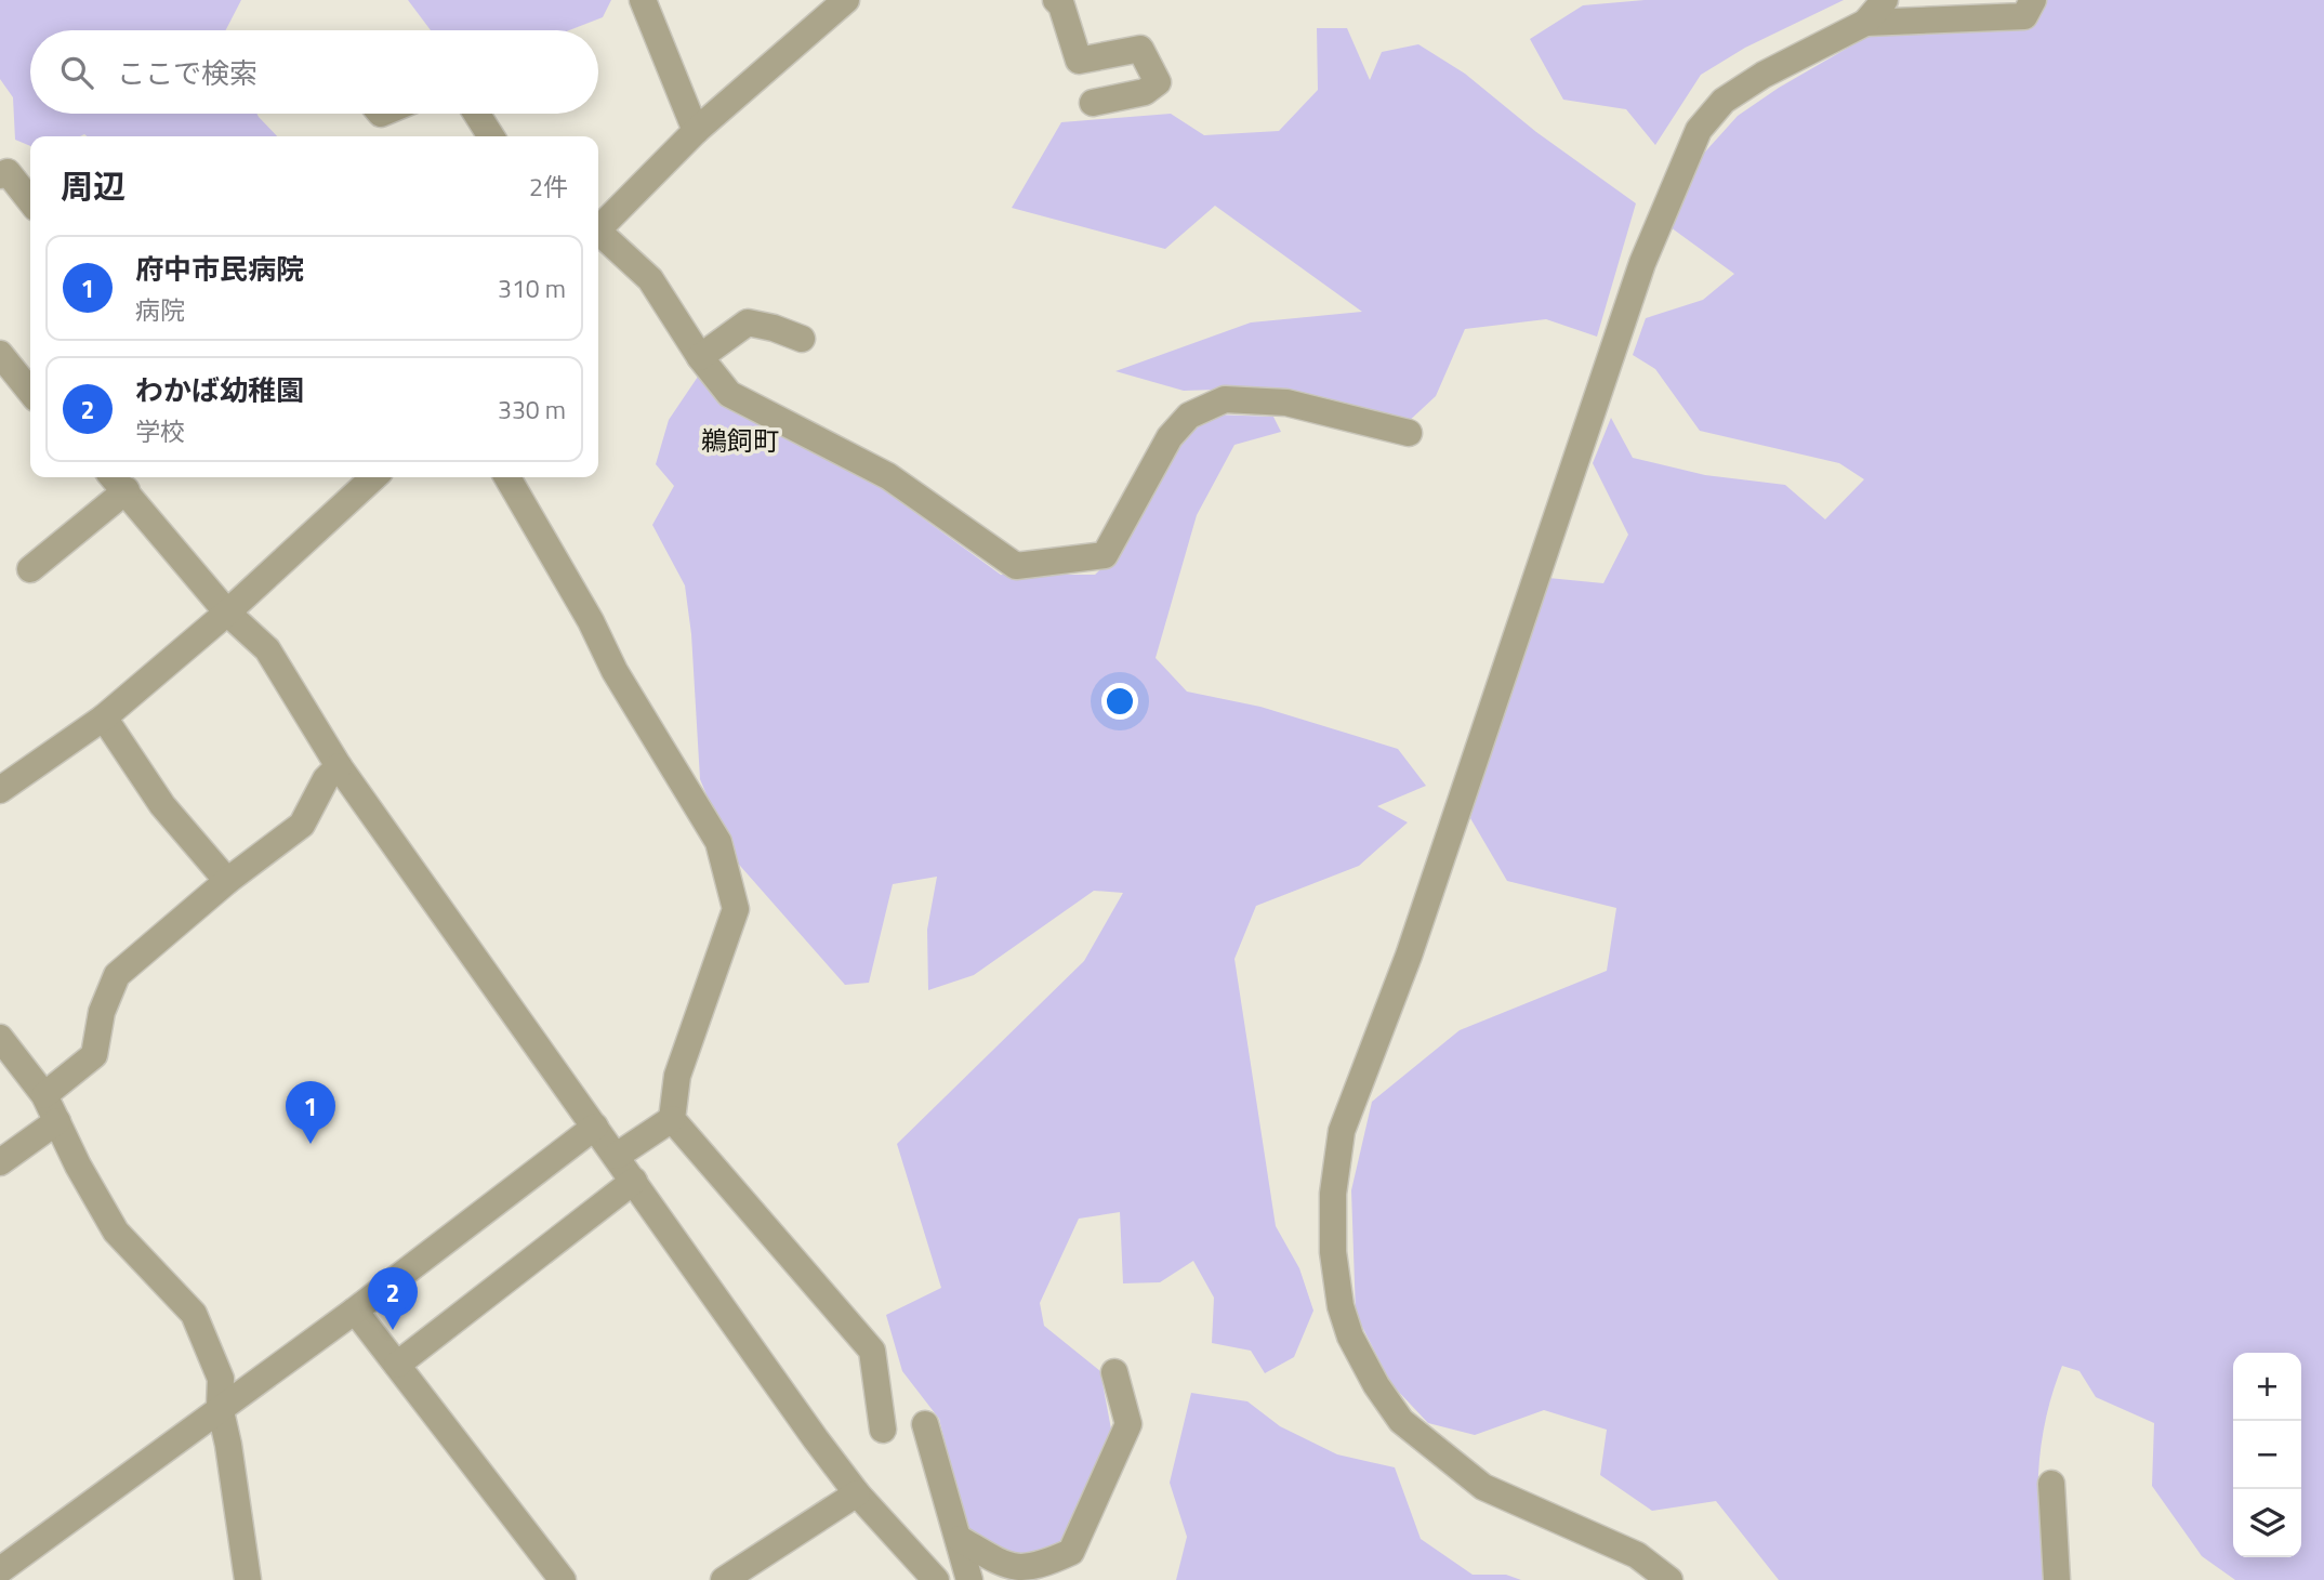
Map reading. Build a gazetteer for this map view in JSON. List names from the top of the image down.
{
  "districts": ["鵜飼町"],
  "page": {
    "search": "ここで検索",
    "heading": ["周辺", "2件"],
    "list": [
      {
        "mark": "1",
        "name": "府中市民病院",
        "note": "病院",
        "value": "310 m"
      },
      {
        "mark": "2",
        "name": "わかば幼稚園",
        "note": "学校",
        "value": "330 m"
      }
    ],
    "pins": ["1", "2"],
    "map_buttons": ["+", "−"]
  }
}
